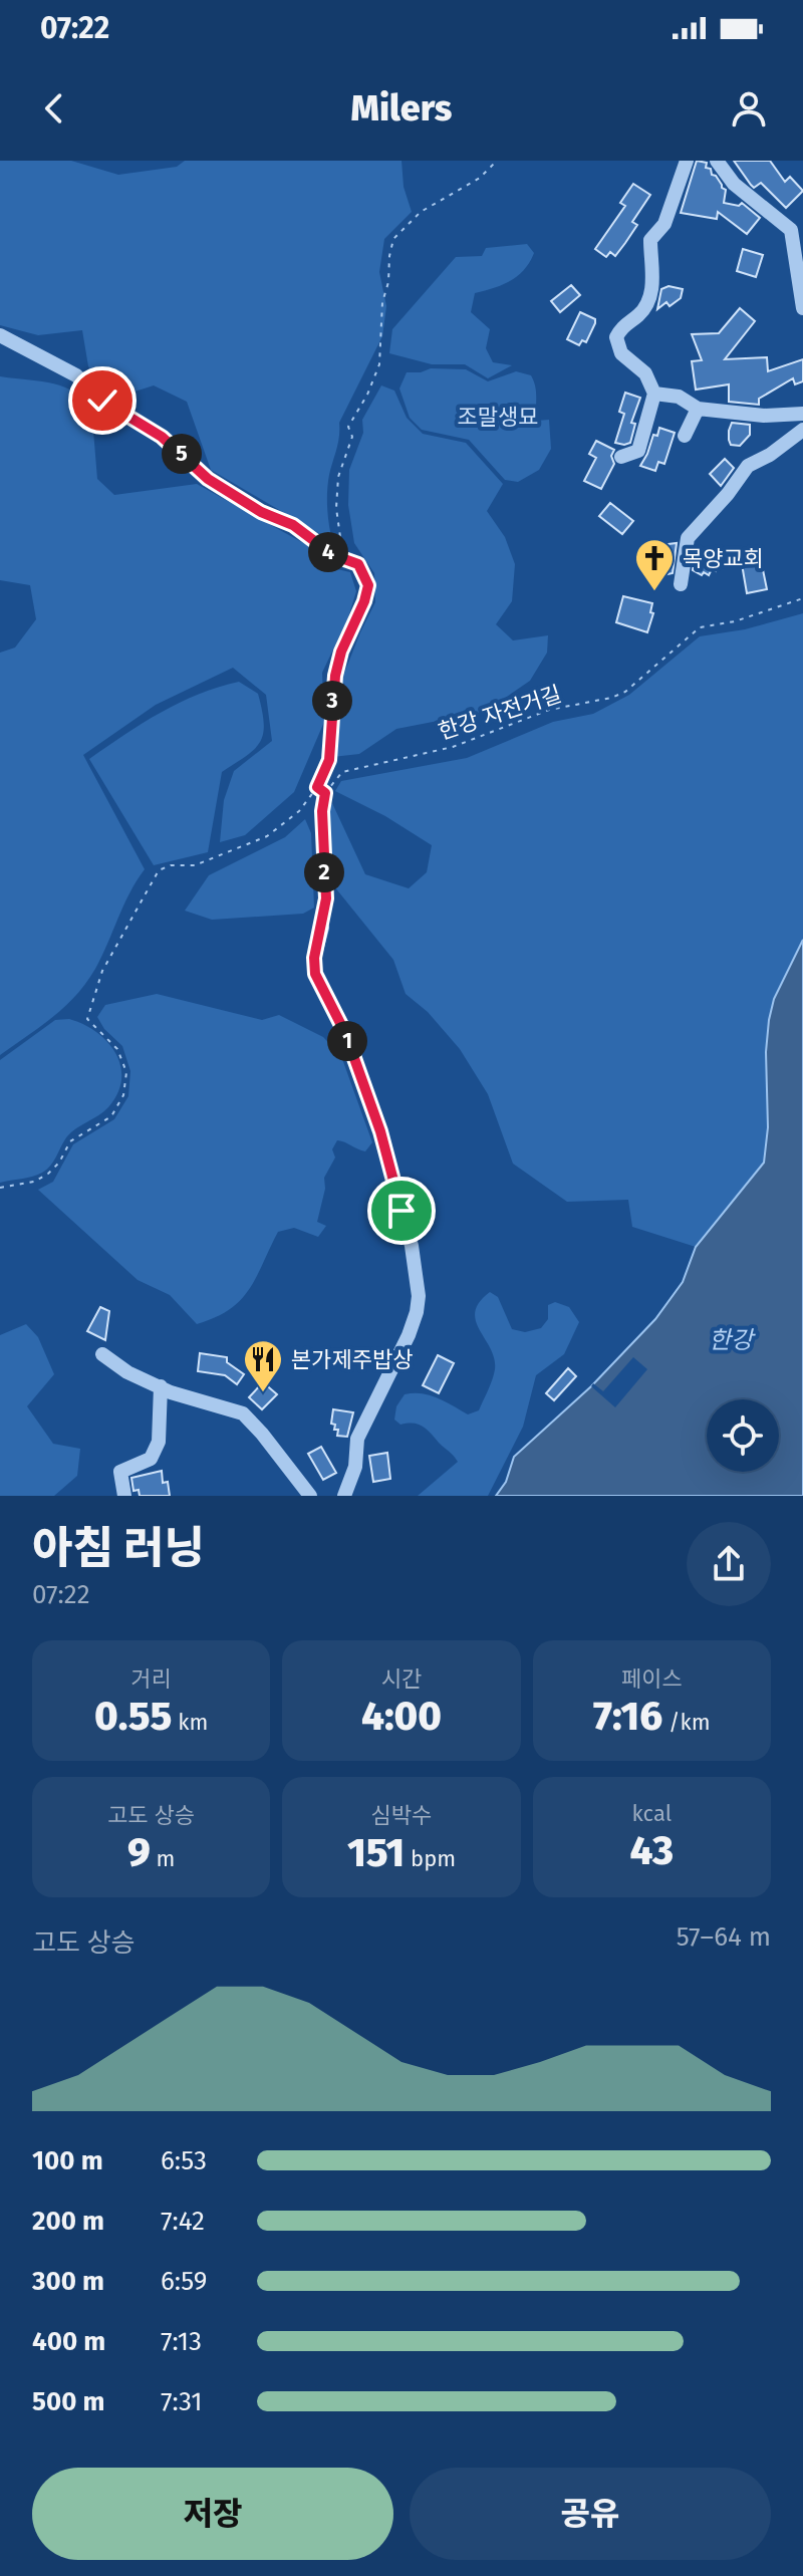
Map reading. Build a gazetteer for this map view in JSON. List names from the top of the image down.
{
  "streets": {
    "path": ["한강 자전거길"]
  },
  "water": ["한강"],
  "parks": ["조말생묘"],
  "places": {
    "church": ["목양교회"],
    "restaurant": ["본가제주밥상"]
  },
  "page": {
    "status": "07:22",
    "header": "Milers",
    "pins": [
      "5",
      "4",
      "3",
      "2",
      "1"
    ],
    "heading": ["아침 러닝", "07:22"],
    "stats": [
      ["거리", "0.55 km"],
      ["시간", "4:00"],
      ["페이스", "7:16 /km"],
      ["고도 상승", "9 m"],
      ["심박수", "151 bpm"],
      ["kcal", "43"]
    ],
    "chart": ["고도 상승", "57–64 m"],
    "list": [
      {
        "name": "100 m",
        "note": "6:53"
      },
      {
        "name": "200 m",
        "note": "7:42"
      },
      {
        "name": "300 m",
        "note": "6:59"
      },
      {
        "name": "400 m",
        "note": "7:13"
      },
      {
        "name": "500 m",
        "note": "7:31"
      }
    ],
    "buttons": ["저장", "공유"]
  }
}
